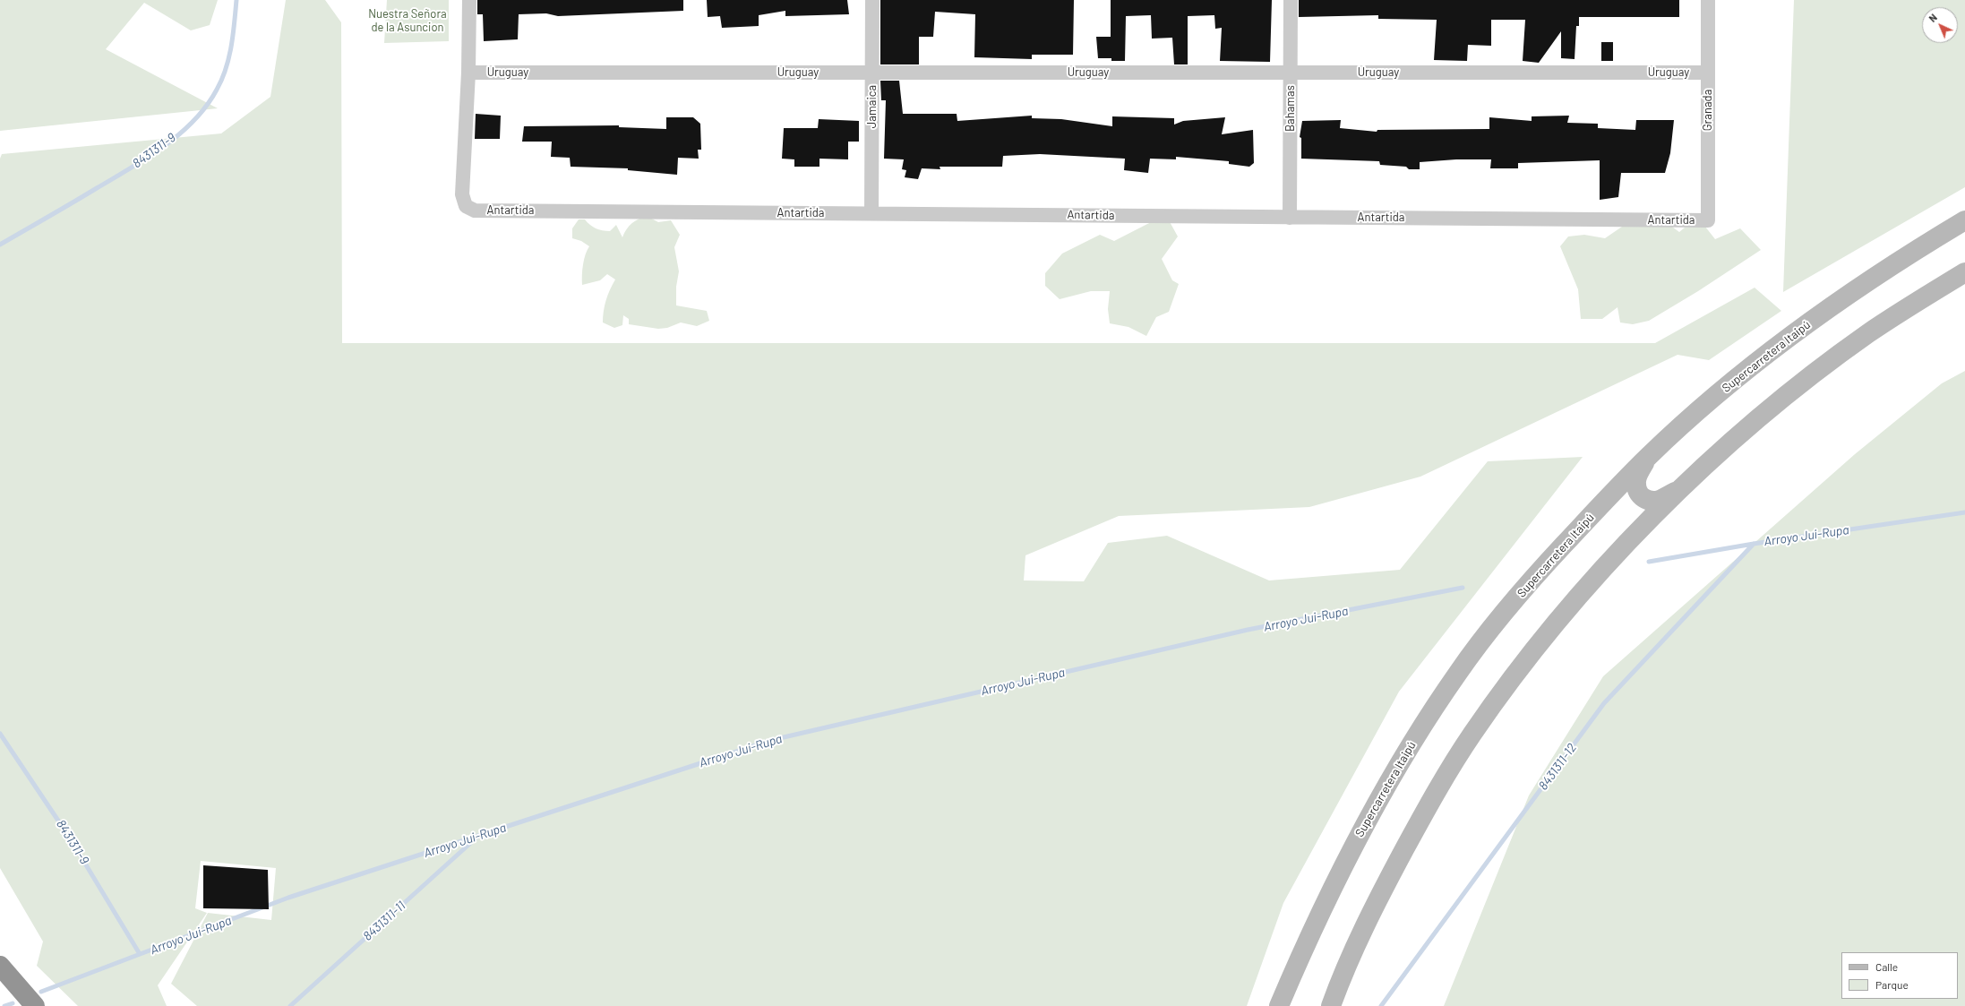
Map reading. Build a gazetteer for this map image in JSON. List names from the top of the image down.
{
  "streets": {
    "street": [
      "Uruguay",
      "Jamaica",
      "Bahamas",
      "Granada",
      "Antartida",
      "Supercarretera Itaipú"
    ]
  },
  "crossings": [
    ["Uruguay", "Jamaica"],
    ["Uruguay", "Bahamas"],
    ["Uruguay", "Granada"],
    ["Uruguay", "Antartida"],
    ["Jamaica", "Antartida"],
    ["Bahamas", "Antartida"],
    ["Granada", "Antartida"]
  ],
  "water": [
    "8431311-9",
    "Arroyo Jui-Rupa",
    "8431311-12",
    "8431311-11"
  ],
  "parks": ["Nuestra Señora de la Asuncion"],
  "legend": ["Calle", "Parque"],
  "north": "top left"
}
